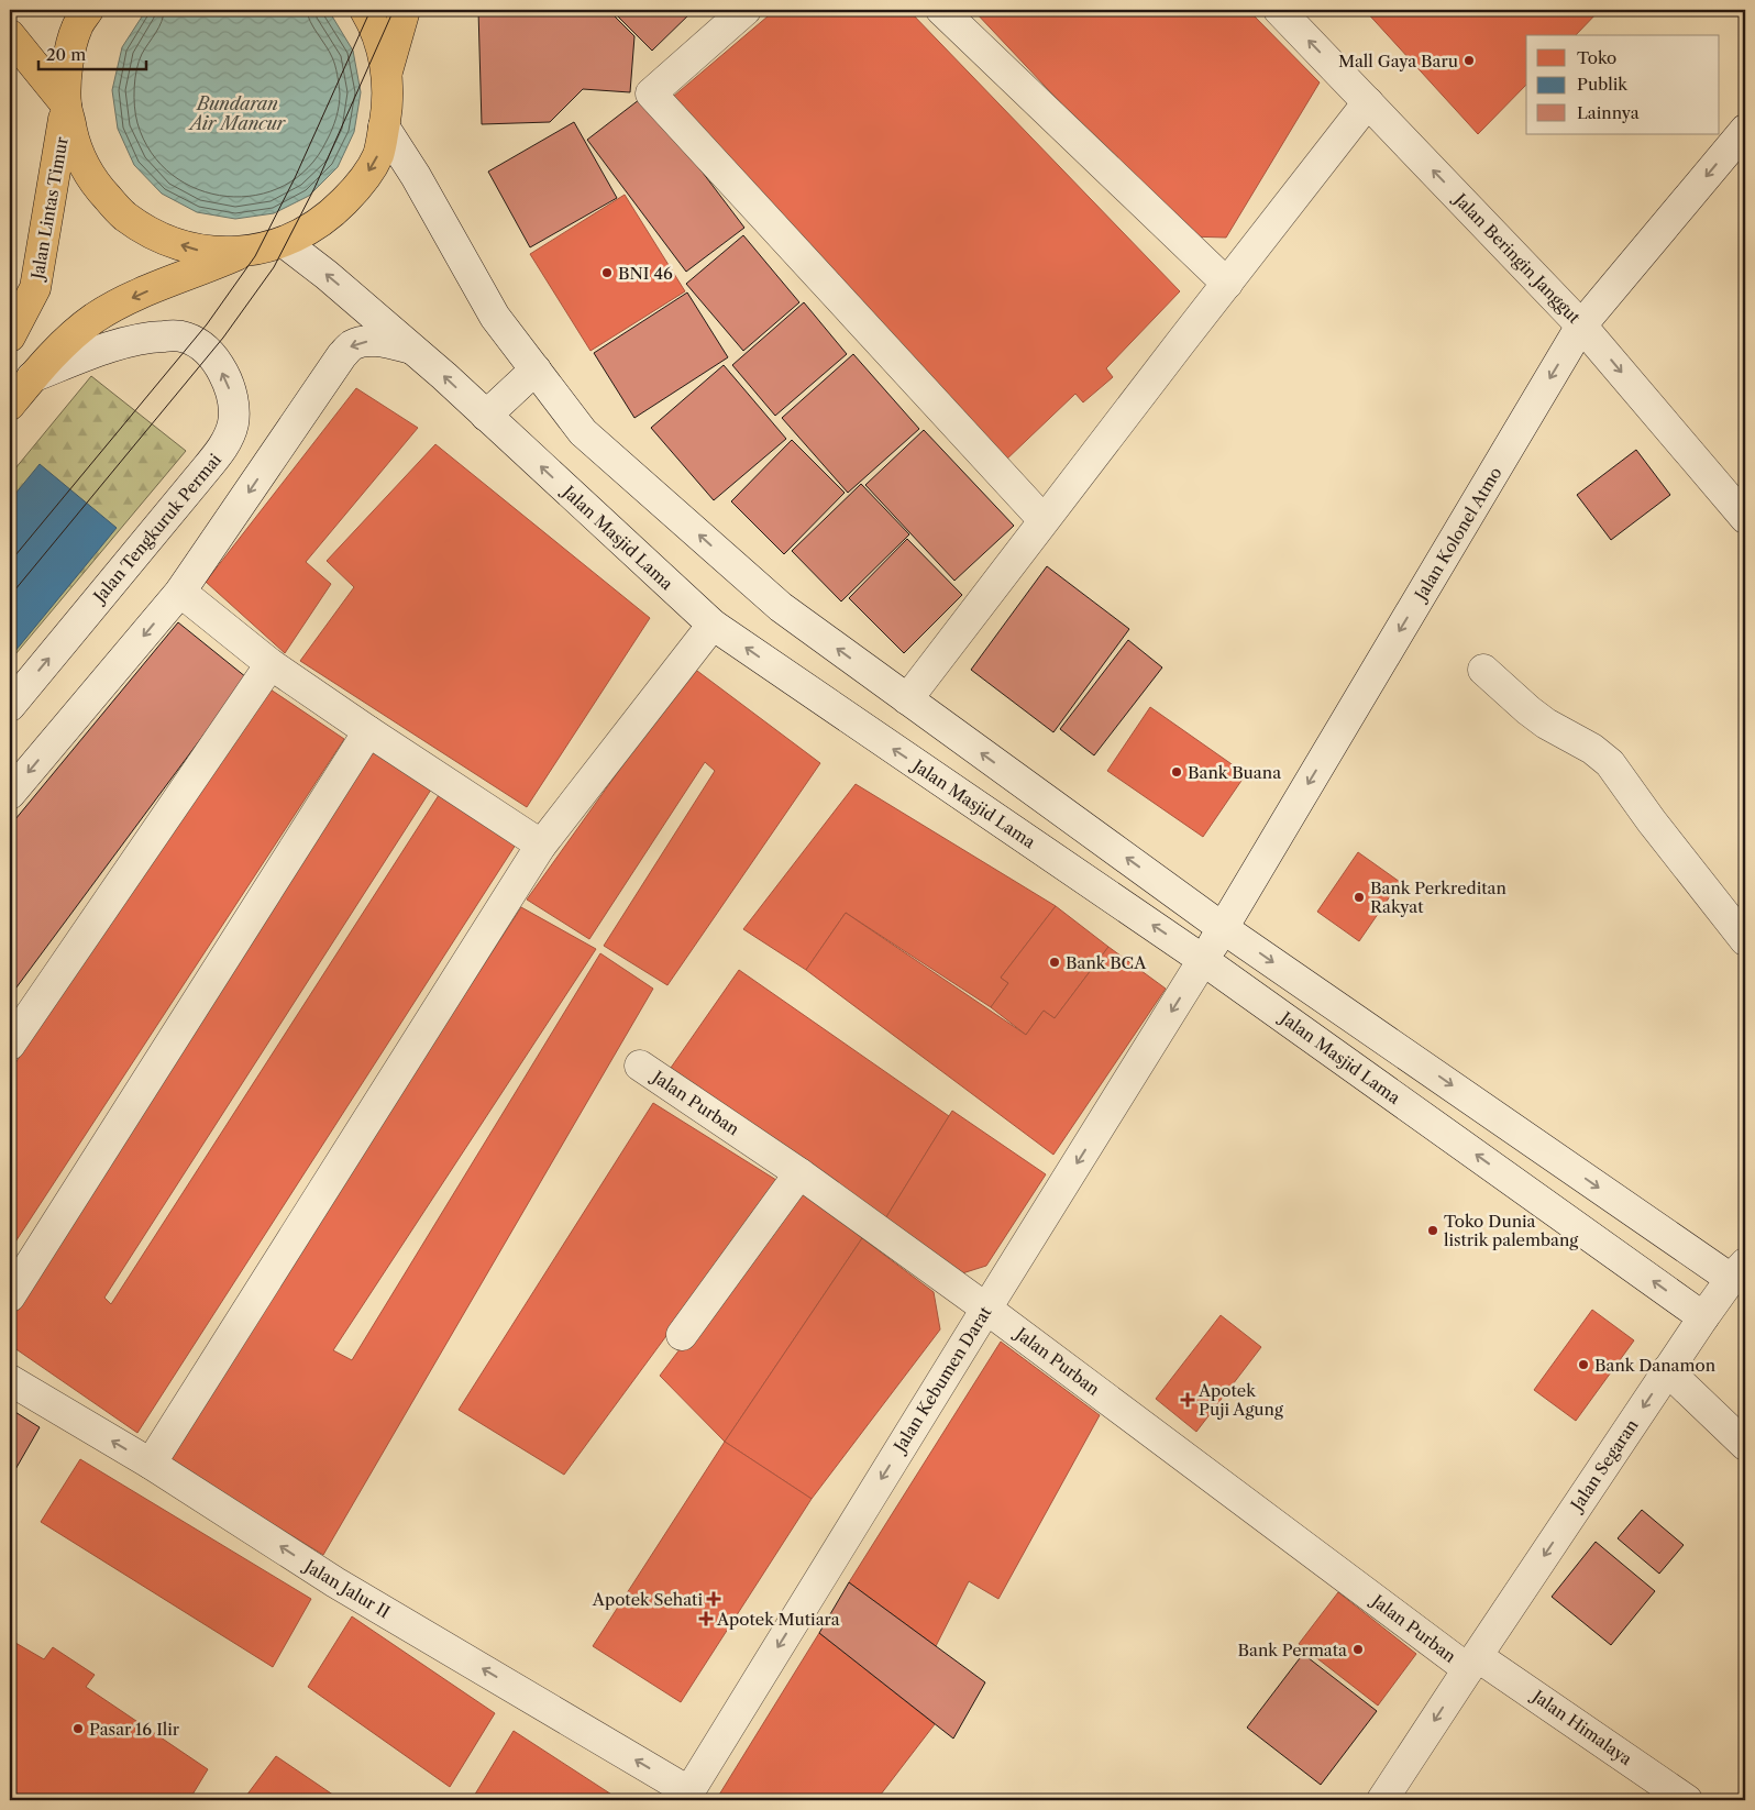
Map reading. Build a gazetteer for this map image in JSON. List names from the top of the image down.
{
  "streets": {
    "main road": ["Jalan Lintas Timur"],
    "street": [
      "Jalan Beringin Janggut",
      "Jalan Tengkuruk Permai",
      "Jalan Kolonel Atmo",
      "Jalan Masjid Lama",
      "Jalan Purban",
      "Jalan Kebumen Darat",
      "Jalan Segaran",
      "Jalan Jalur II",
      "Jalan Himalaya"
    ]
  },
  "crossings": [
    ["Jalan Beringin Janggut", "Jalan Kolonel Atmo"],
    ["Jalan Kolonel Atmo", "Jalan Masjid Lama"],
    ["Jalan Kolonel Atmo", "Jalan Kebumen Darat"],
    ["Jalan Masjid Lama", "Jalan Kebumen Darat"],
    ["Jalan Masjid Lama", "Jalan Segaran"],
    ["Jalan Purban", "Jalan Kebumen Darat"],
    ["Jalan Purban", "Jalan Segaran"],
    ["Jalan Purban", "Jalan Himalaya"],
    ["Jalan Kebumen Darat", "Jalan Jalur II"],
    ["Jalan Segaran", "Jalan Himalaya"]
  ],
  "one_way": [
    "Jalan Kolonel Atmo",
    "Jalan Kebumen Darat",
    "Jalan Segaran",
    "Jalan Jalur II"
  ],
  "water": ["Bundaran Air Mancur"],
  "places": {
    "other": [
      "Mall Gaya Baru",
      "BNI 46",
      "Bank Buana",
      "Bank Perkreditan Rakyat",
      "Bank BCA",
      "Toko Dunia listrik palembang",
      "Bank Danamon",
      "Bank Permata",
      "Pasar 16 Ilir"
    ],
    "health": ["Apotek Puji Agung", "Apotek Sehati", "Apotek Mutiara"]
  },
  "legend": ["Toko", "Publik", "Lainnya"],
  "scale_bar": "20 m"
}
